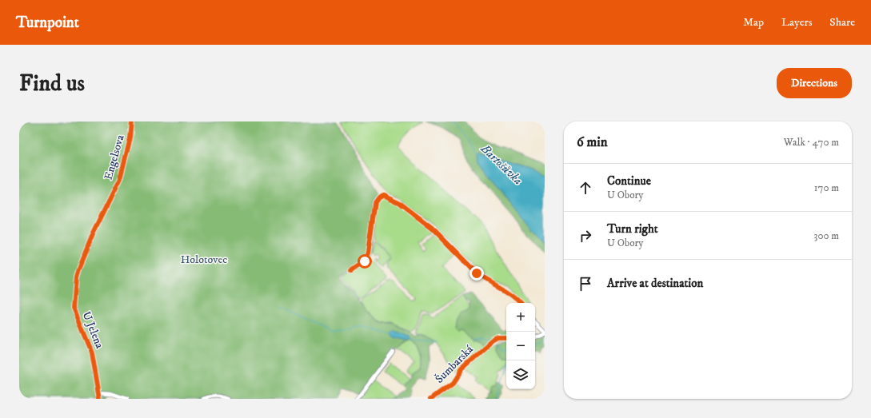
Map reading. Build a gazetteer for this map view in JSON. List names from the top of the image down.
{
  "streets": {
    "street": ["Engelsova", "U Jelena", "Šumbarská"]
  },
  "crossings": [
    ["Engelsova", "U Jelena"]
  ],
  "water": ["Bartošůvka"],
  "parks": ["Holotovec"],
  "page": {
    "header": "Turnpoint",
    "nav": ["Map", "Layers", "Share"],
    "buttons": "Directions",
    "title": "Find us",
    "heading": ["6 min", "Walk · 470 m"],
    "list": [
      ["Continue", "U Obory", "170 m"],
      ["Turn right", "U Obory", "300 m"],
      "Arrive at destination"
    ],
    "map_buttons": ["+", "−"]
  }
}
